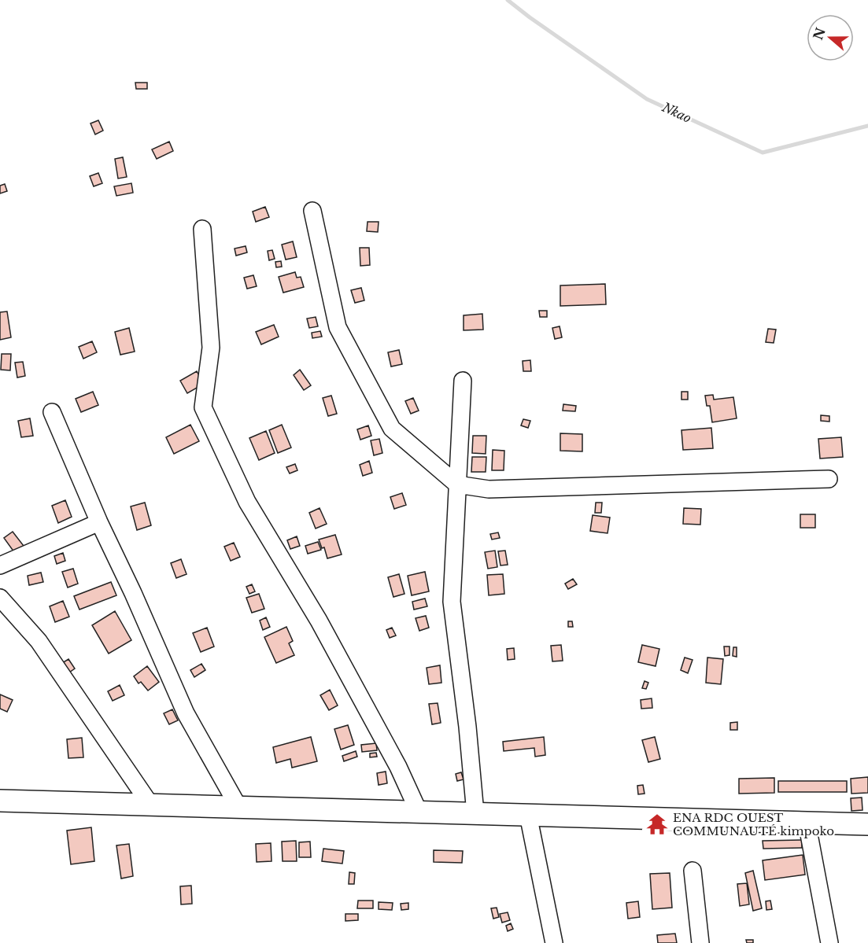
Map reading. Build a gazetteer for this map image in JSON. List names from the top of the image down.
{
  "water": ["Nkao"],
  "places": {
    "temple": ["ENA RDC OUEST COMMUNAUTÉ kimpoko"]
  },
  "north": "left"
}
